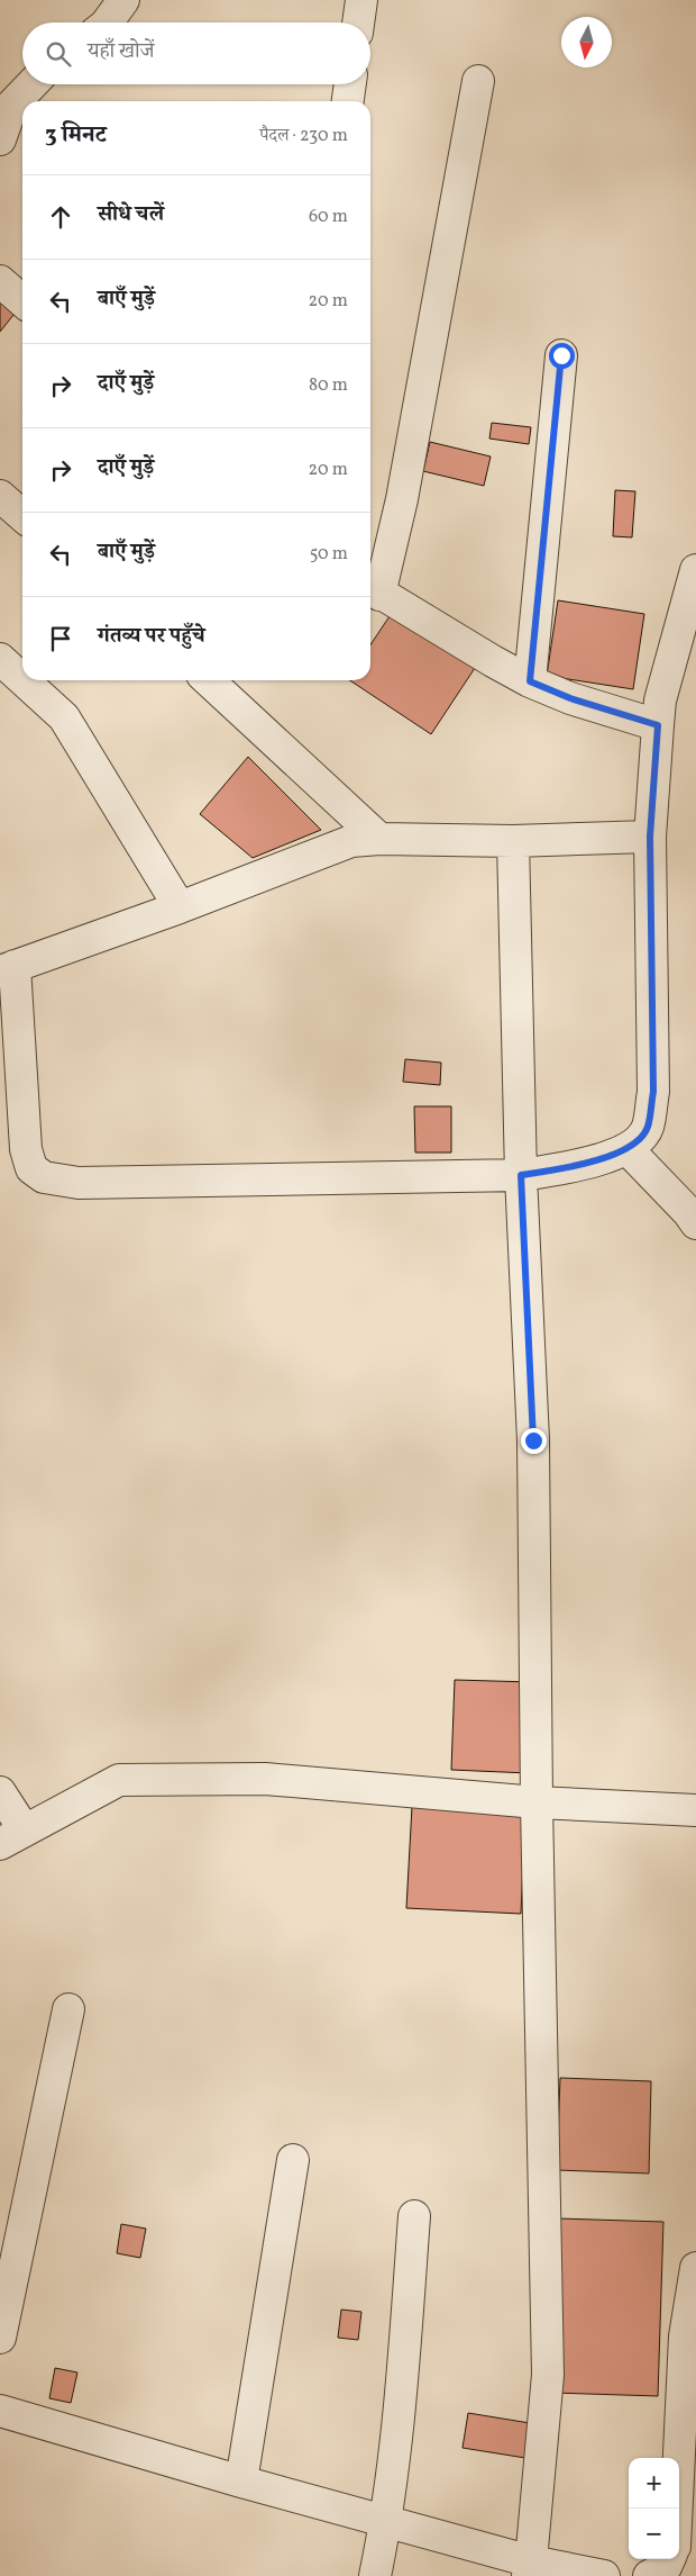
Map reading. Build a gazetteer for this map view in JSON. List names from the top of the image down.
{
  "north": "bottom",
  "page": {
    "search": "यहाँ खोजें",
    "heading": ["3 मिनट", "पैदल · 230 m"],
    "list": [
      ["सीधे चलें", "60 m"],
      ["बाएँ मुड़ें", "20 m"],
      ["दाएँ मुड़ें", "80 m"],
      ["दाएँ मुड़ें", "20 m"],
      ["बाएँ मुड़ें", "50 m"],
      "गंतव्य पर पहुँचे"
    ],
    "map_buttons": ["+", "−"]
  }
}
